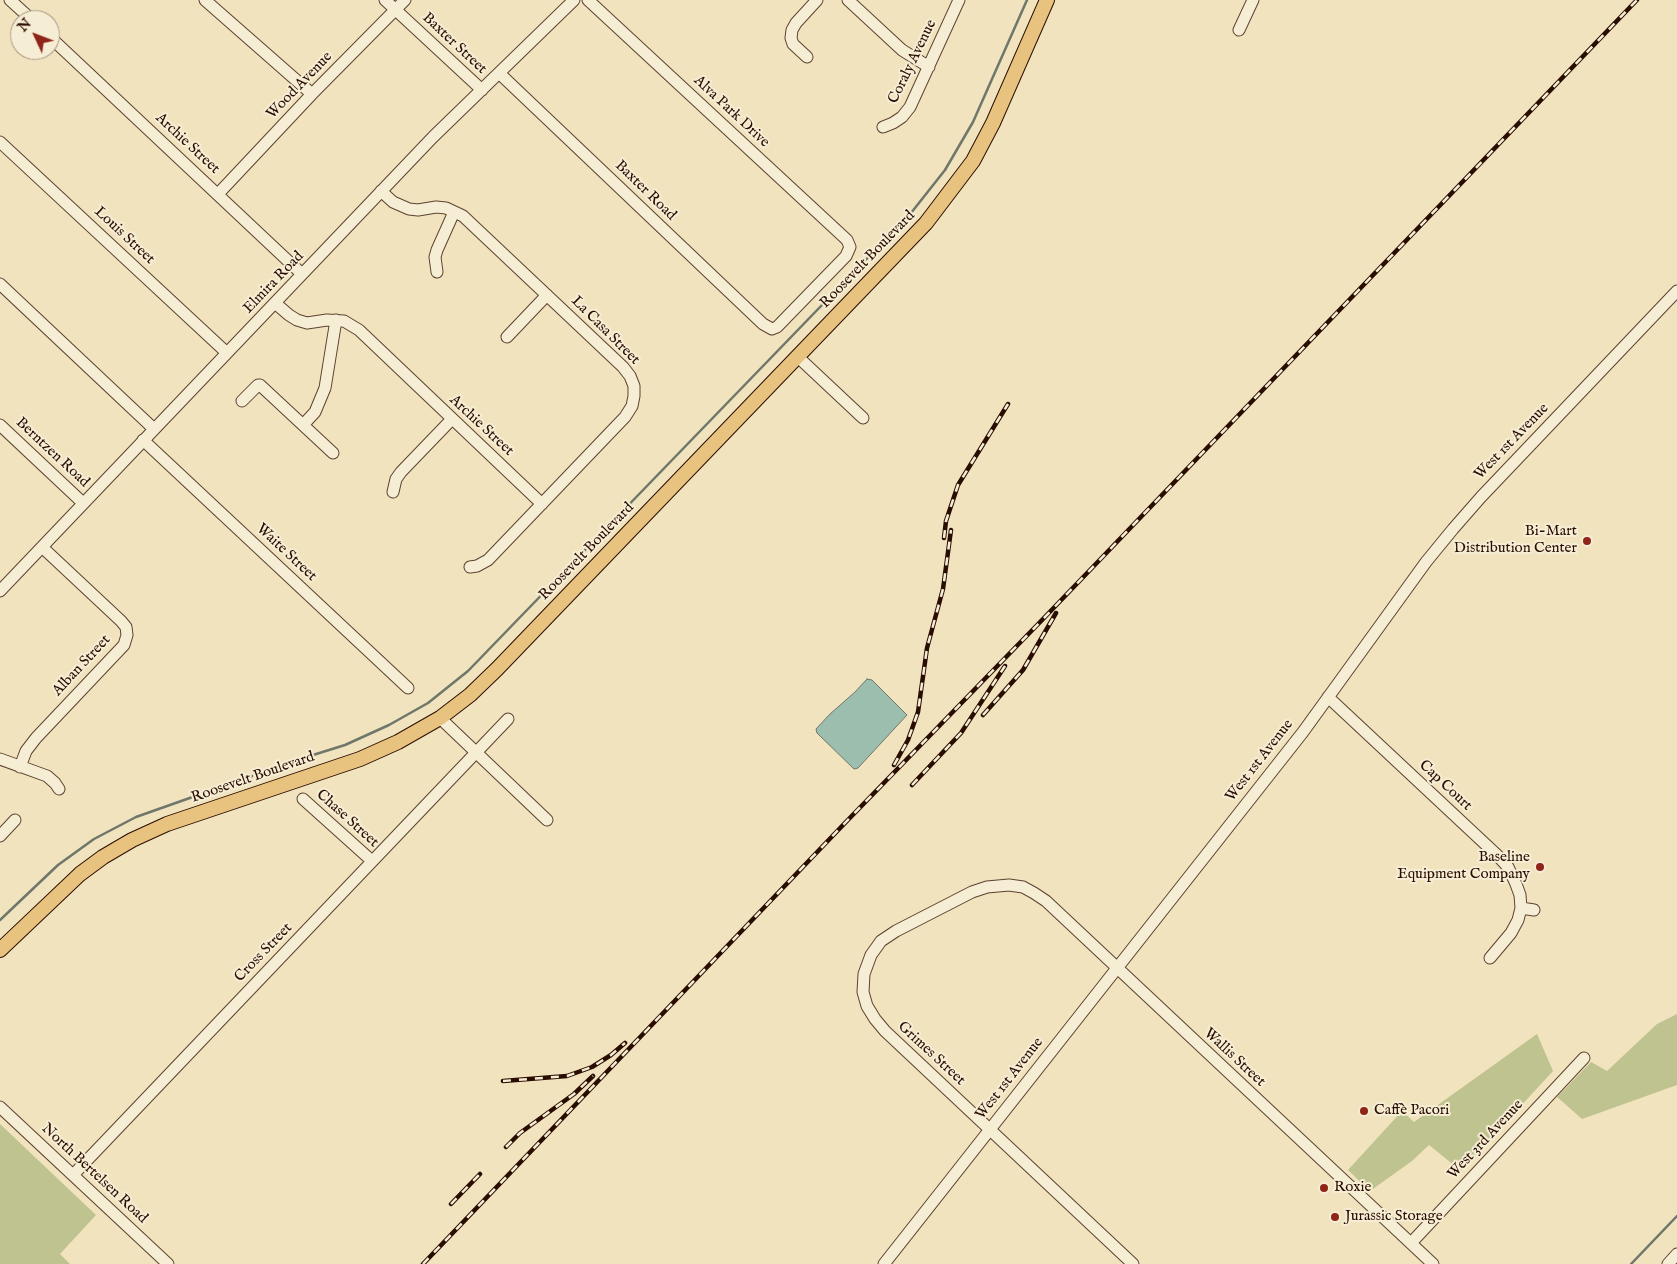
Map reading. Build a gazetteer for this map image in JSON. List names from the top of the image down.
{
  "streets": {
    "main road": ["Roosevelt Boulevard"],
    "street": [
      "Baxter Street",
      "Coraly Avenue",
      "Wood Avenue",
      "Alva Park Drive",
      "Archie Street",
      "Baxter Road",
      "Louis Street",
      "Elmira Road",
      "La Casa Street",
      "West 1st Avenue",
      "Berntzen Road",
      "Waite Street",
      "Alban Street",
      "Cap Court",
      "Chase Street",
      "Cross Street",
      "Grimes Street",
      "Wallis Street",
      "West 3rd Avenue",
      "North Bertelsen Road"
    ]
  },
  "crossings": [
    ["Baxter Street", "Wood Avenue"],
    ["Baxter Street", "Elmira Road"],
    ["Wood Avenue", "Archie Street"],
    ["Alva Park Drive", "Baxter Road"],
    ["Archie Street", "Elmira Road"],
    ["Archie Street", "La Casa Street"],
    ["Baxter Road", "Elmira Road"],
    ["Louis Street", "Elmira Road"],
    ["Elmira Road", "La Casa Street"],
    ["Elmira Road", "Berntzen Road"],
    ["Elmira Road", "Waite Street"],
    ["Elmira Road", "Alban Street"],
    ["West 1st Avenue", "Cap Court"],
    ["West 1st Avenue", "Grimes Street"],
    ["West 1st Avenue", "Wallis Street"],
    ["Chase Street", "Cross Street"],
    ["Cross Street", "North Bertelsen Road"],
    ["Grimes Street", "Wallis Street"],
    ["Wallis Street", "West 3rd Avenue"]
  ],
  "places": [
    "Bi-Mart Distribution Center",
    "Baseline Equipment Company",
    "Caffè Pacori",
    "Roxie",
    "Jurassic Storage"
  ],
  "north": "top left"
}
